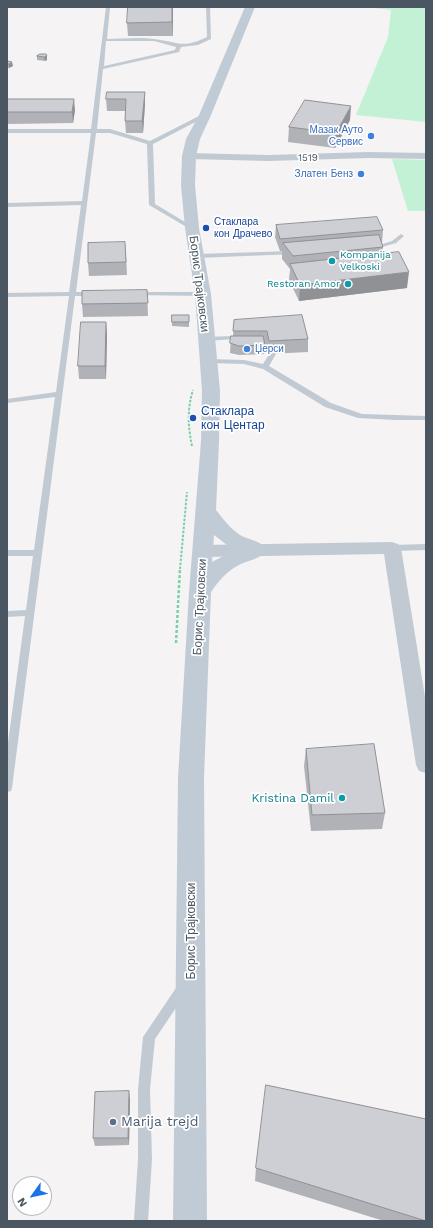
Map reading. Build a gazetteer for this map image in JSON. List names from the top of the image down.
{
  "streets": {
    "main road": ["Борис Трајковски"],
    "street": ["1519"]
  },
  "crossings": [
    ["1519", "Борис Трајковски"]
  ],
  "places": [
    "Мазак Ауто Сервис",
    "Златен Бенз",
    "Стаклара кон Драчево",
    "Kompanija Velkoski",
    "Restoran Amor",
    "Џерси",
    "Стаклара кон Центар",
    "Kristina Damil",
    "Marija trejd"
  ],
  "north": "bottom left"
}
